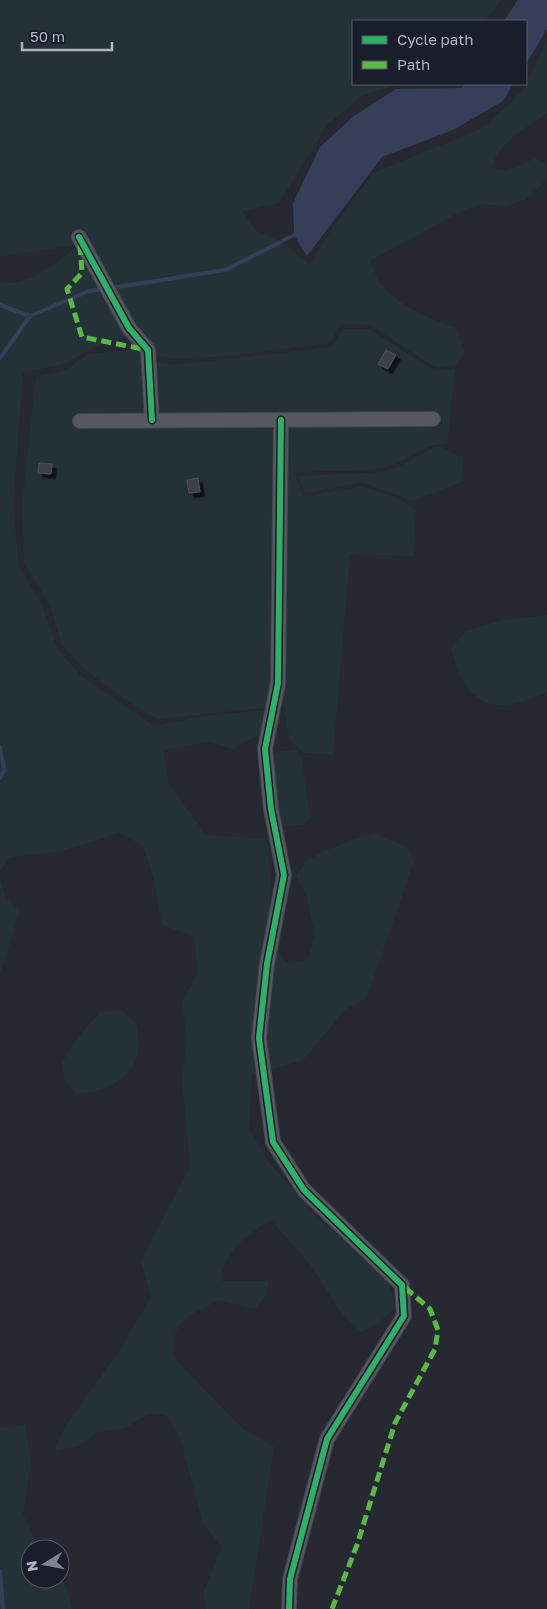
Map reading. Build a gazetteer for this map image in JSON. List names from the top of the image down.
{
  "legend": ["Cycle path", "Path"],
  "scale_bar": "50 m",
  "north": "left"
}
